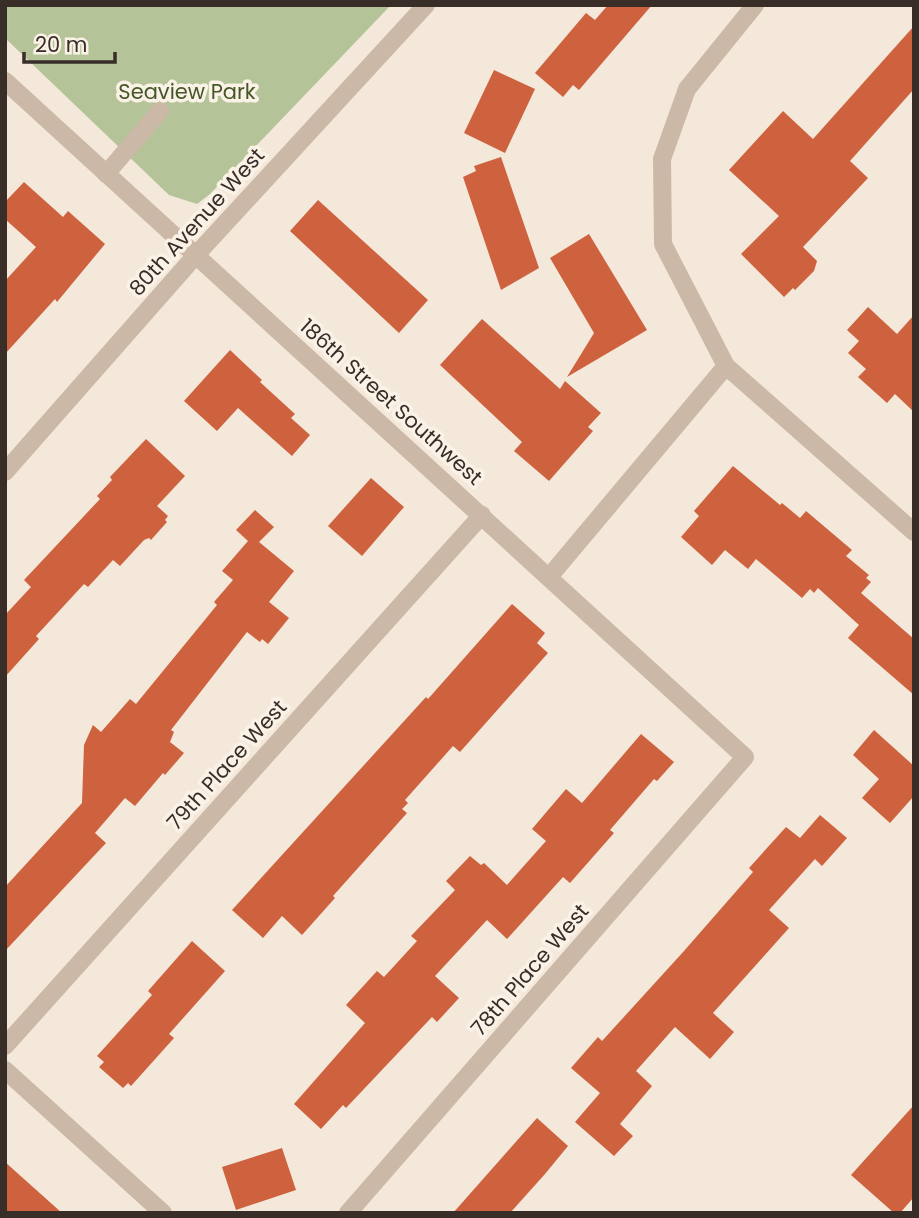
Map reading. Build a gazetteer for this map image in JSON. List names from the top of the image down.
{
  "streets": {
    "street": [
      "80th Avenue West",
      "186th Street Southwest",
      "79th Place West",
      "78th Place West"
    ]
  },
  "crossings": [
    ["80th Avenue West", "186th Street Southwest"],
    ["186th Street Southwest", "79th Place West"],
    ["186th Street Southwest", "78th Place West"]
  ],
  "parks": ["Seaview Park"],
  "scale_bar": "20 m"
}
